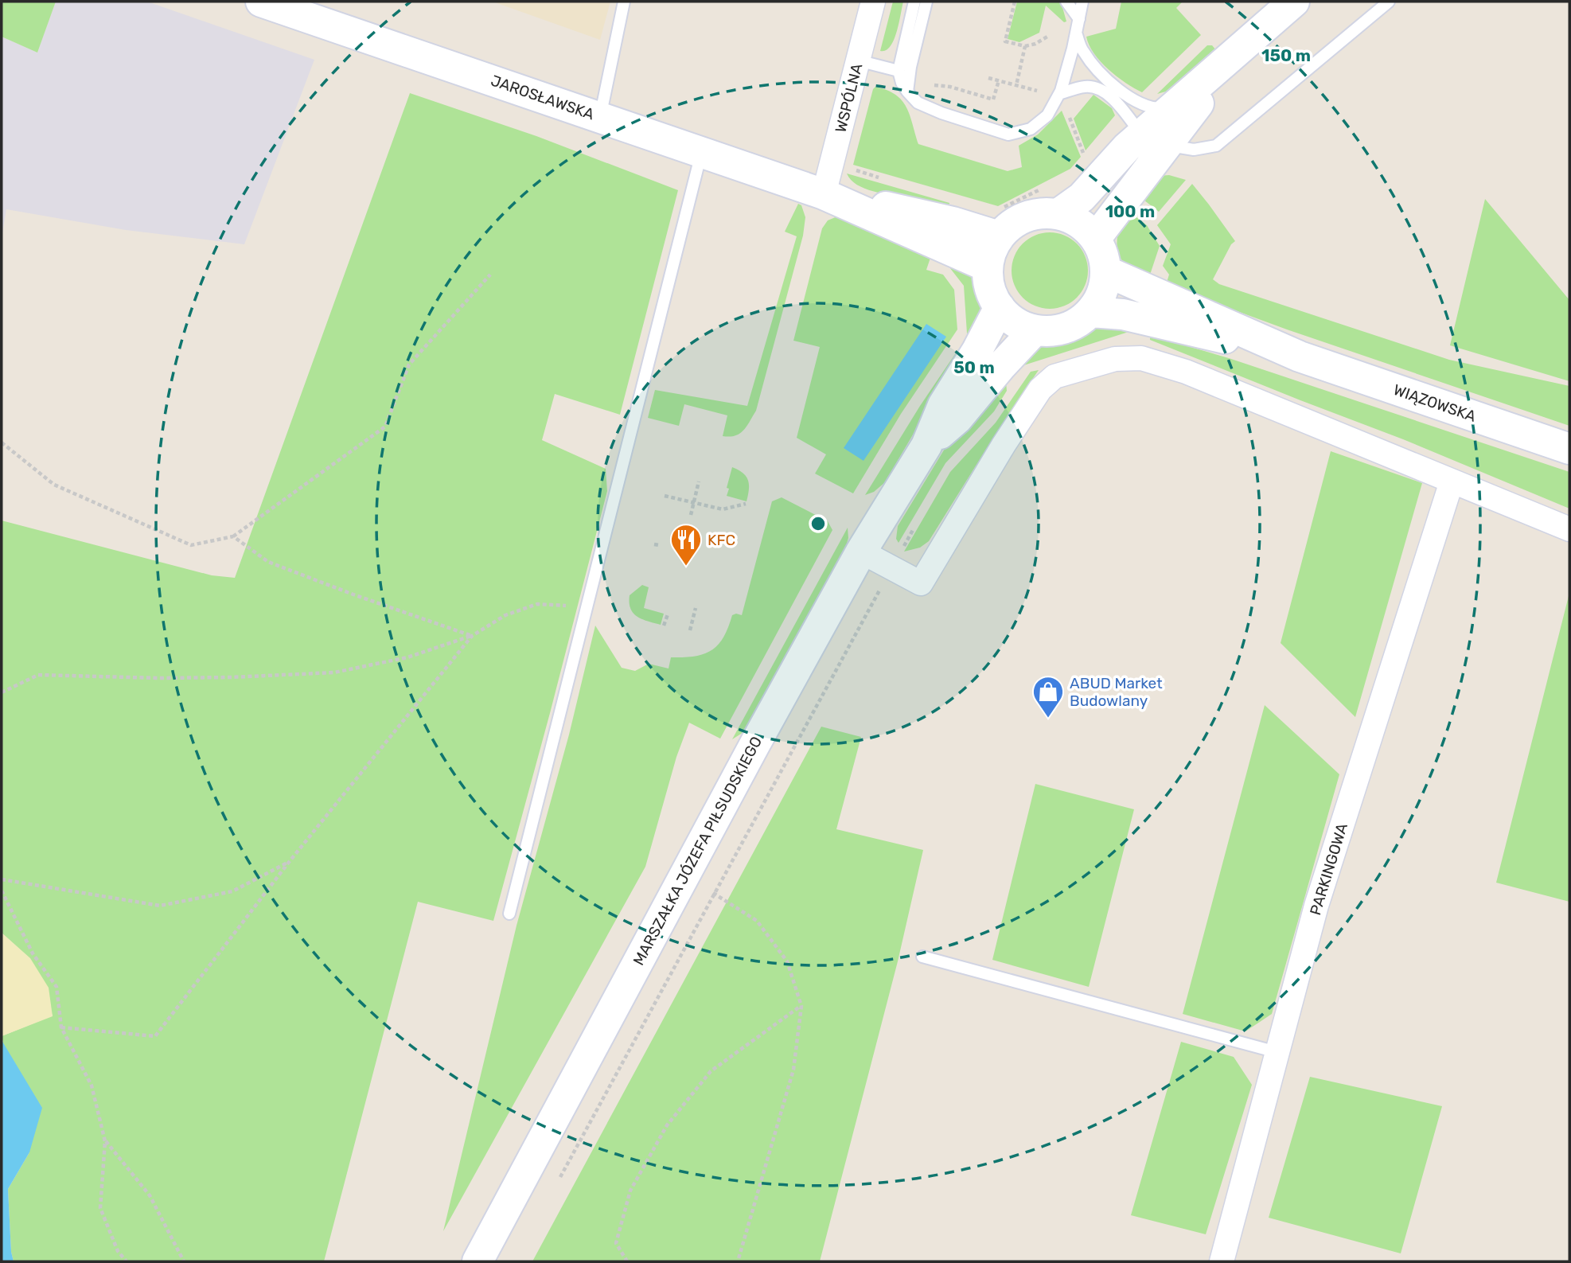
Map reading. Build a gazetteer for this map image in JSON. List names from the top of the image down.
{
  "streets": {
    "main road": ["JAROSŁAWSKA", "WIĄZOWSKA", "MARSZAŁKA JÓZEFA PIŁSUDSKIEGO"],
    "street": ["WSPÓLNA", "PARKINGOWA"]
  },
  "crossings": [
    ["JAROSŁAWSKA", "WSPÓLNA"],
    ["JAROSŁAWSKA", "WIĄZOWSKA"],
    ["JAROSŁAWSKA", "MARSZAŁKA JÓZEFA PIŁSUDSKIEGO"],
    ["WIĄZOWSKA", "MARSZAŁKA JÓZEFA PIŁSUDSKIEGO"]
  ],
  "places": {
    "restaurant": ["KFC"],
    "shop": ["ABUD Market Budowlany"]
  },
  "rings": ["150 m", "100 m", "50 m"]
}
